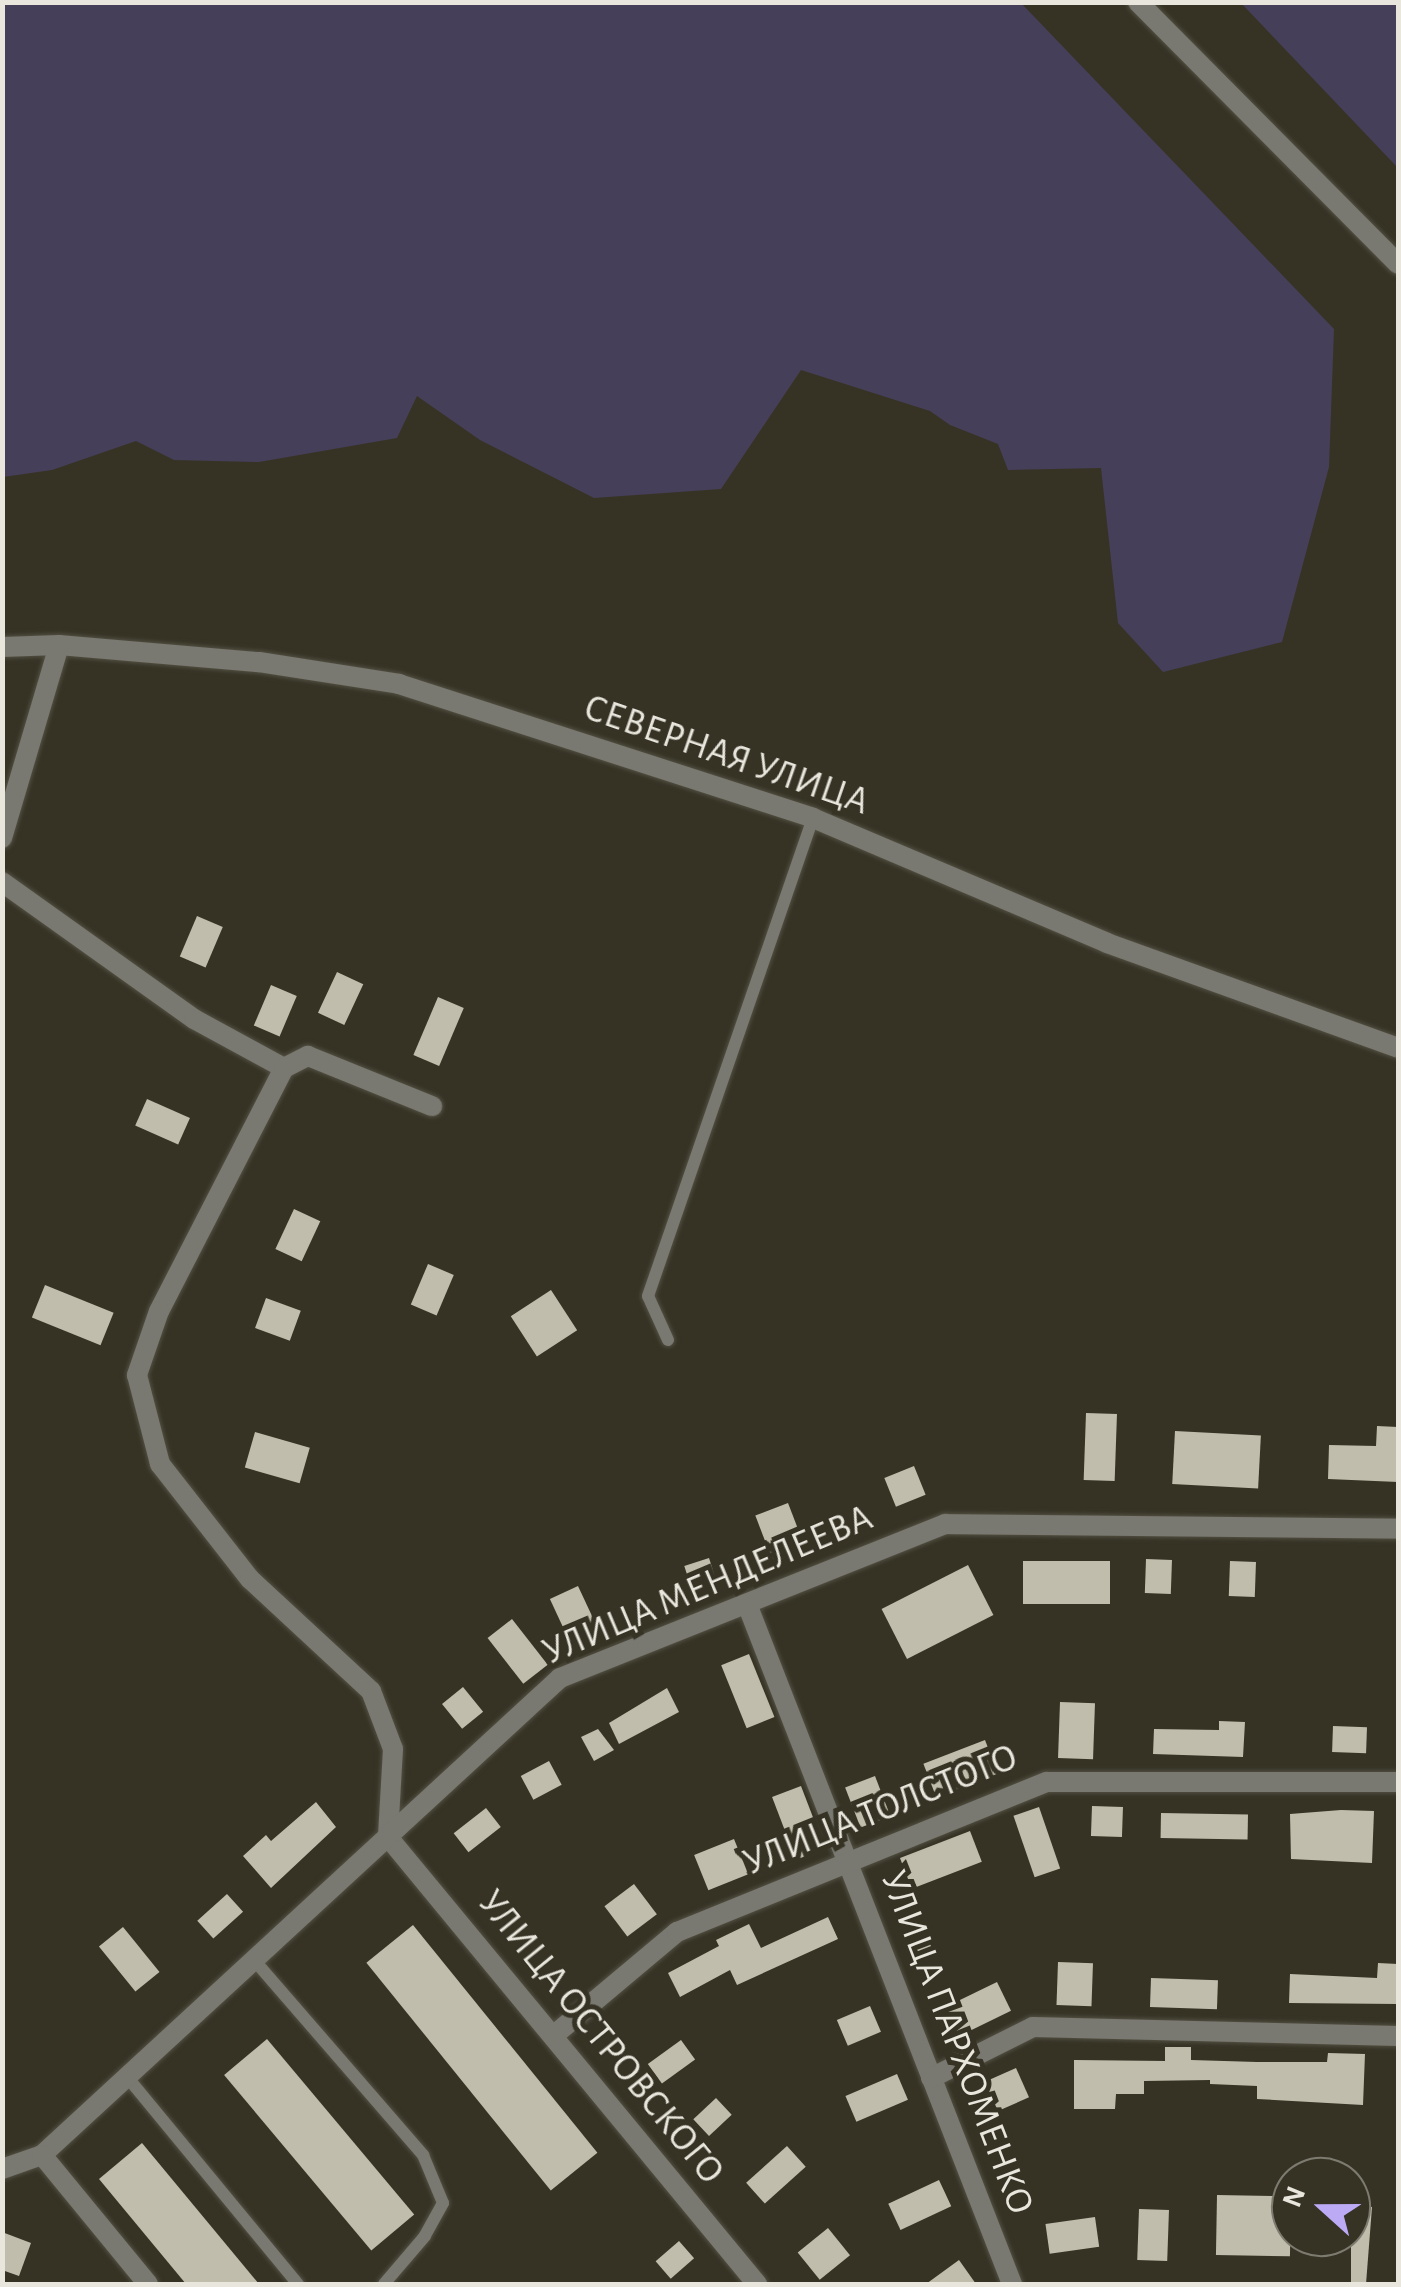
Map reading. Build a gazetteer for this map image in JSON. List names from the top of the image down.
{
  "streets": {
    "street": [
      "СЕВЕРНАЯ УЛИЦА",
      "УЛИЦА МЕНДЕЛЕЕВА",
      "УЛИЦА ТОЛСТОГО",
      "УЛИЦА ОСТРОВСКОГО",
      "УЛИЦА ПАРХОМЕНКО"
    ]
  },
  "crossings": [
    ["УЛИЦА МЕНДЕЛЕЕВА", "УЛИЦА ОСТРОВСКОГО"],
    ["УЛИЦА МЕНДЕЛЕЕВА", "УЛИЦА ПАРХОМЕНКО"],
    ["УЛИЦА ТОЛСТОГО", "УЛИЦА ОСТРОВСКОГО"],
    ["УЛИЦА ТОЛСТОГО", "УЛИЦА ПАРХОМЕНКО"]
  ],
  "north": "left"
}
